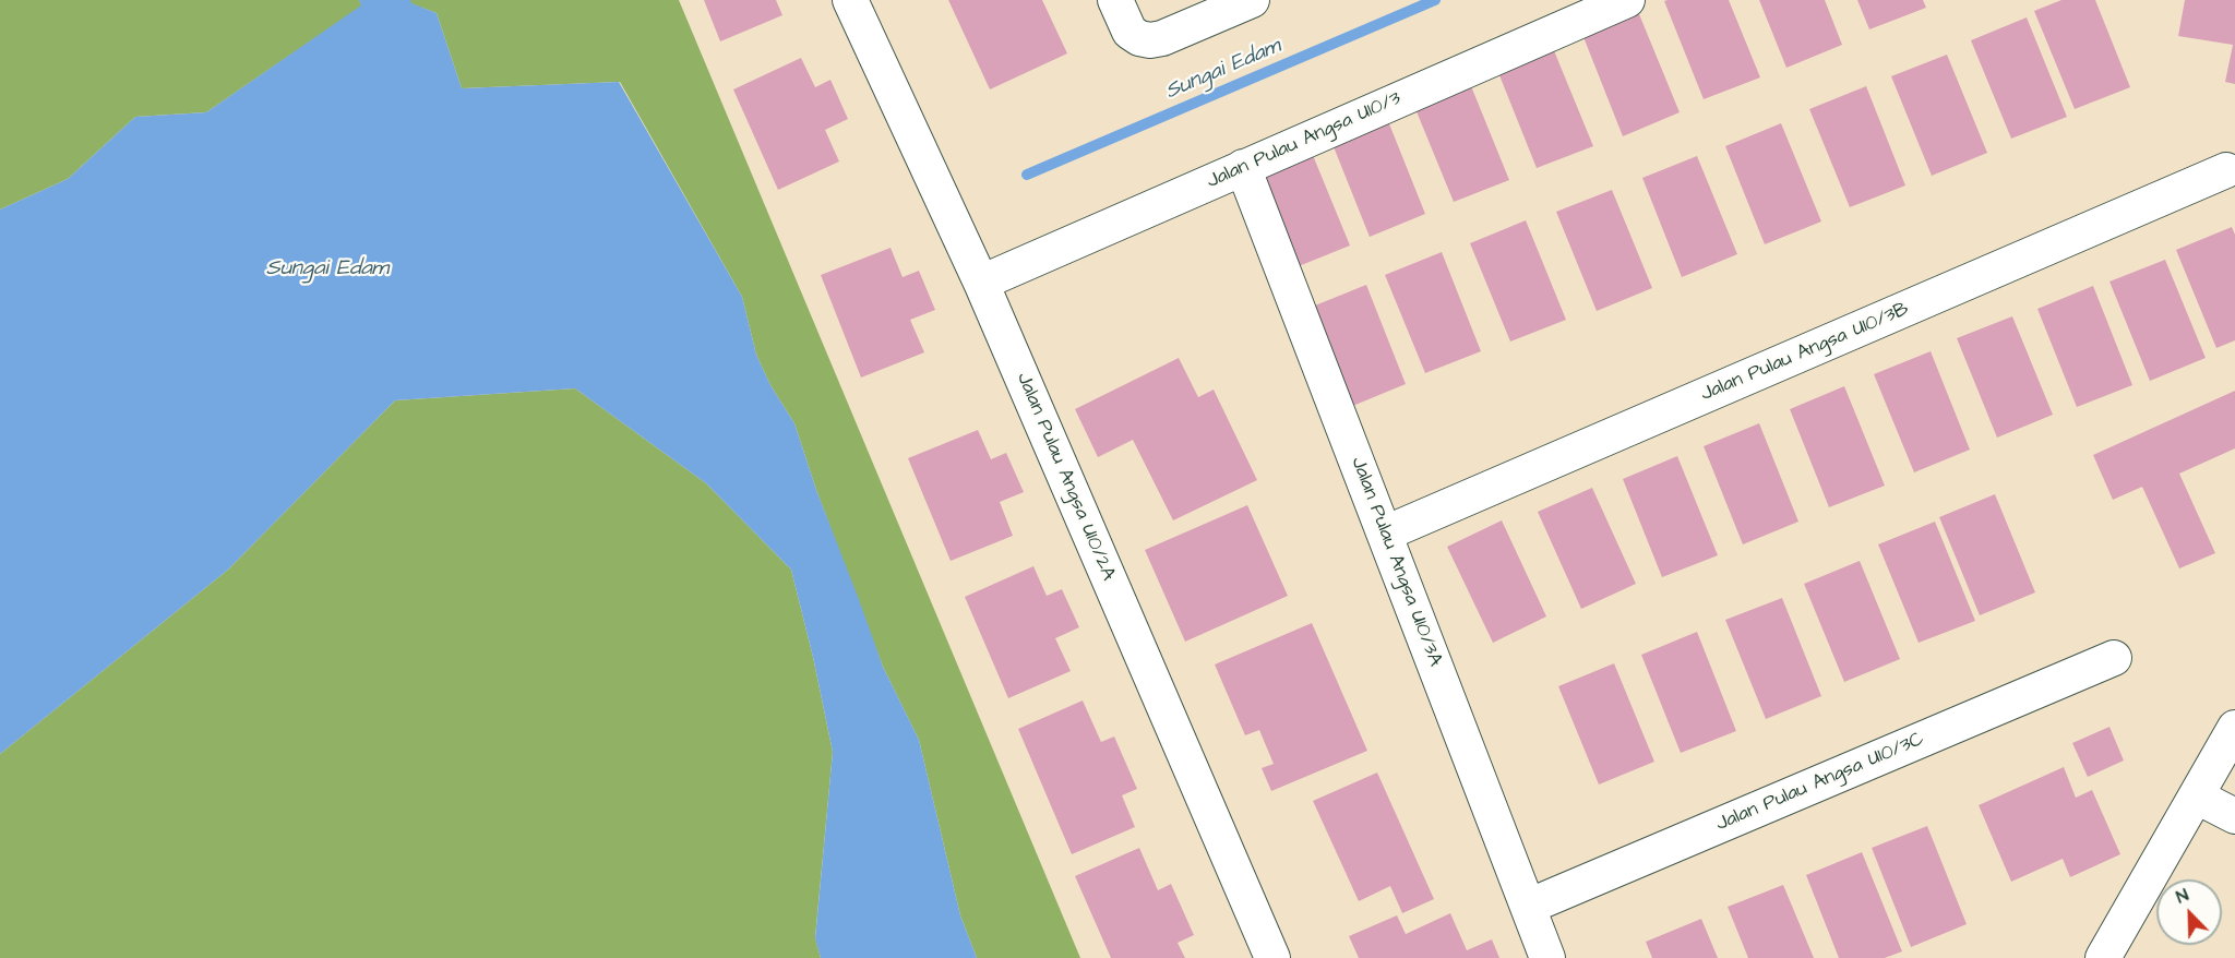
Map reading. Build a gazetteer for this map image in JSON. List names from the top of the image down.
{
  "streets": {
    "street": [
      "Jalan Pulau Angsa U10/3",
      "Jalan Pulau Angsa U10/3B",
      "Jalan Pulau Angsa U10/2A",
      "Jalan Pulau Angsa U10/3A",
      "Jalan Pulau Angsa U10/3C"
    ]
  },
  "crossings": [
    ["Jalan Pulau Angsa U10/3", "Jalan Pulau Angsa U10/2A"],
    ["Jalan Pulau Angsa U10/3", "Jalan Pulau Angsa U10/3A"],
    ["Jalan Pulau Angsa U10/3B", "Jalan Pulau Angsa U10/3A"],
    ["Jalan Pulau Angsa U10/3A", "Jalan Pulau Angsa U10/3C"]
  ],
  "water": ["Sungai Edam"],
  "north": "top left"
}
